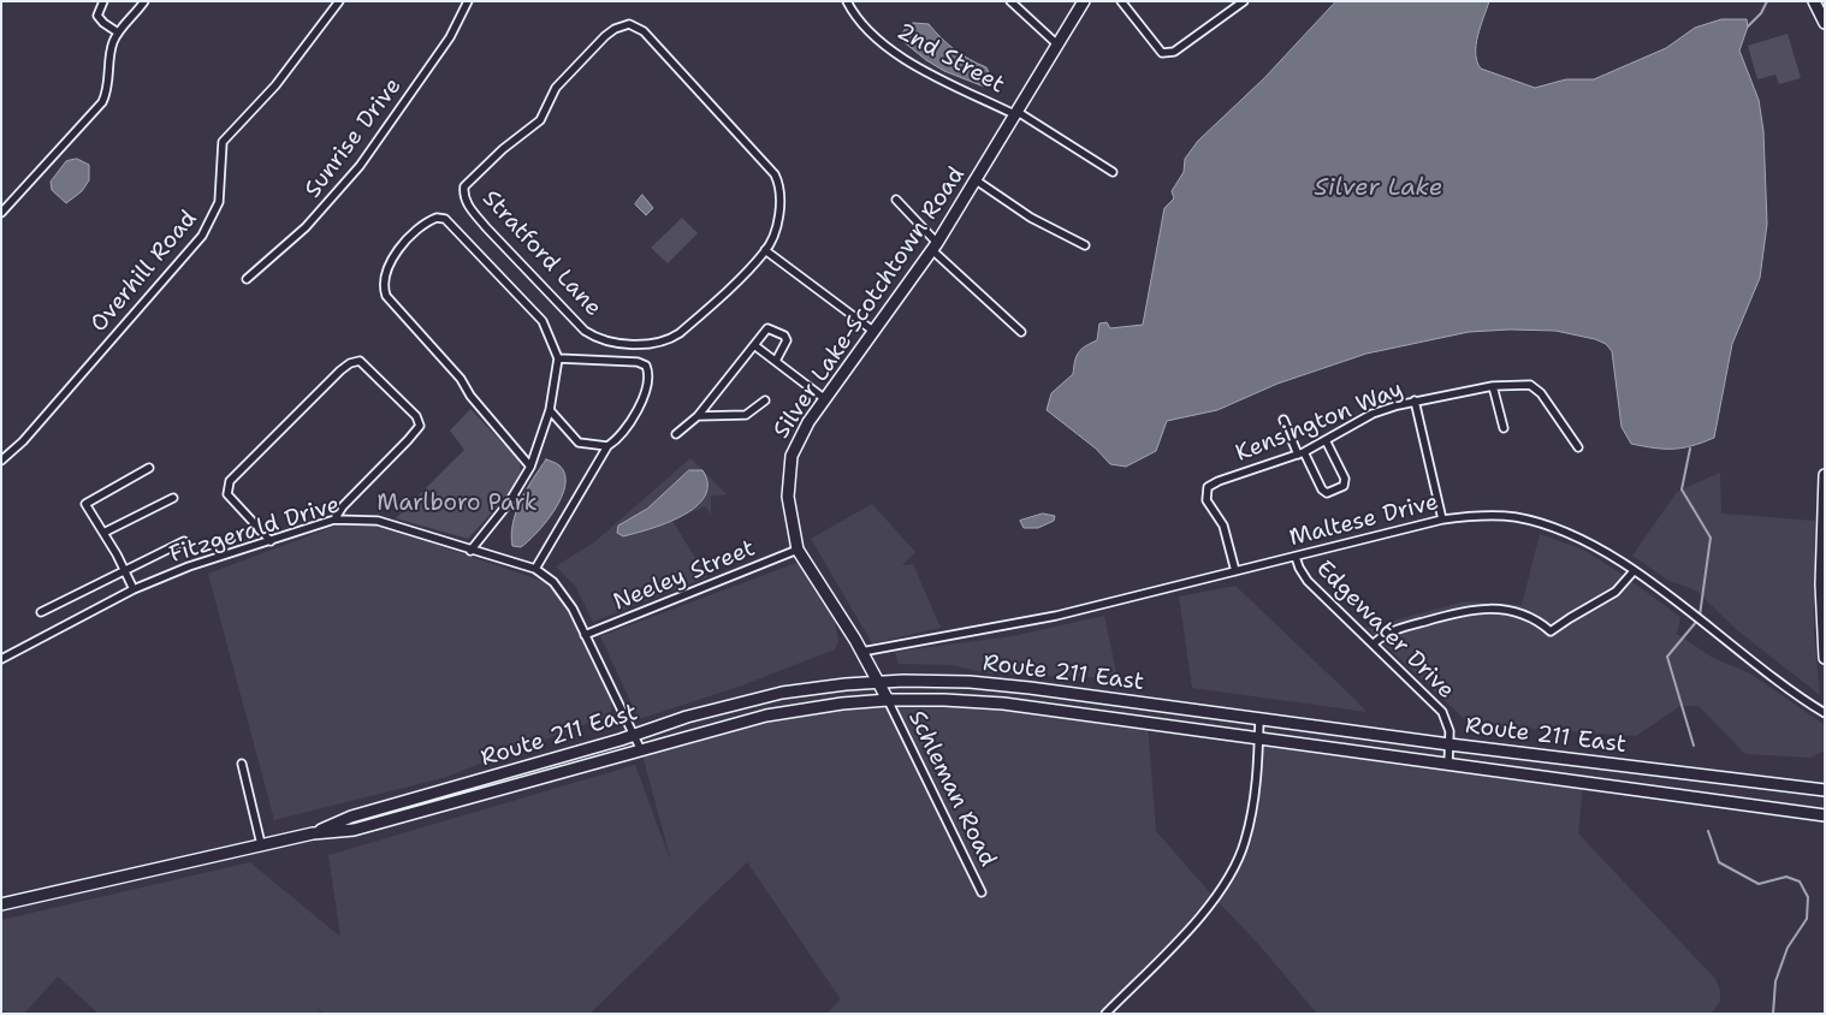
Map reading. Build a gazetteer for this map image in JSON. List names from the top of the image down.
{
  "streets": {
    "main road": ["Silver Lake-Scotchtown Road", "Route 211 East"],
    "street": [
      "2nd Street",
      "Sunrise Drive",
      "Stratford Lane",
      "Overhill Road",
      "Kensington Way",
      "Maltese Drive",
      "Fitzgerald Drive",
      "Neeley Street",
      "Edgewater Drive",
      "Schleman Road"
    ]
  },
  "crossings": [
    ["2nd Street", "Silver Lake-Scotchtown Road"],
    ["Silver Lake-Scotchtown Road", "Maltese Drive"],
    ["Silver Lake-Scotchtown Road", "Neeley Street"],
    ["Silver Lake-Scotchtown Road", "Route 211 East"],
    ["Silver Lake-Scotchtown Road", "Schleman Road"],
    ["Kensington Way", "Maltese Drive"],
    ["Maltese Drive", "Edgewater Drive"],
    ["Fitzgerald Drive", "Neeley Street"],
    ["Fitzgerald Drive", "Route 211 East"],
    ["Edgewater Drive", "Route 211 East"],
    ["Route 211 East", "Schleman Road"]
  ],
  "water": ["Silver Lake"],
  "parks": ["Marlboro Park"]
}
